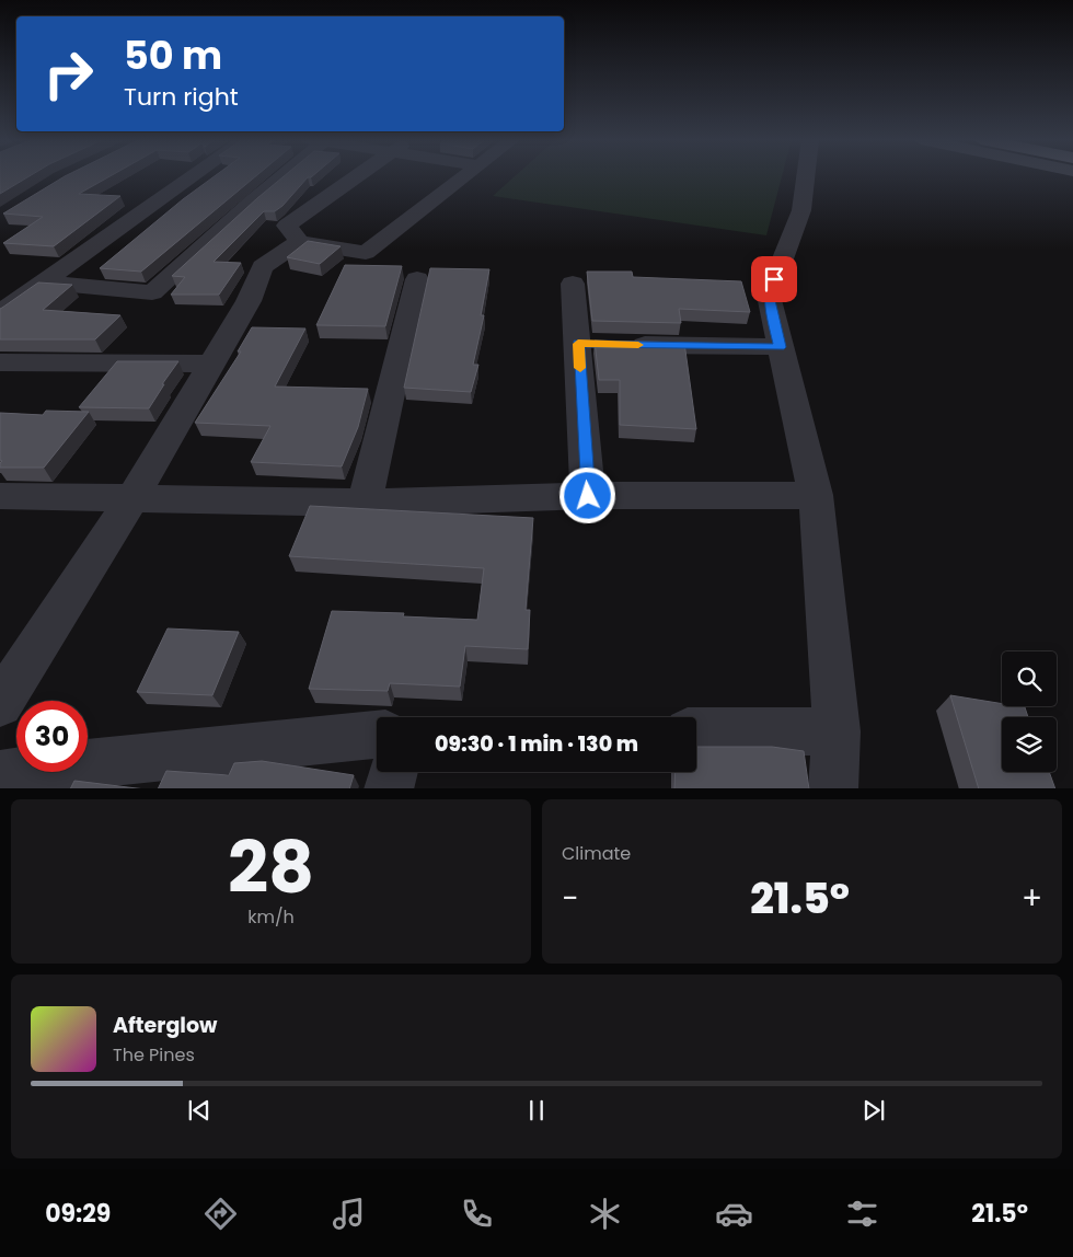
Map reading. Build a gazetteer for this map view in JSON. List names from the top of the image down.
{
  "page": {
    "turn": ["50 m", "Turn right"],
    "limit": "30",
    "trip": "09:30 · 1 min · 130 m",
    "tile": [
      ["28", "km/h"],
      "Climate"
    ],
    "heat": ["−", "21.5°", "+"],
    "song": ["Afterglow", "The Pines"],
    "tabs": ["09:29", "21.5°"]
  }
}
